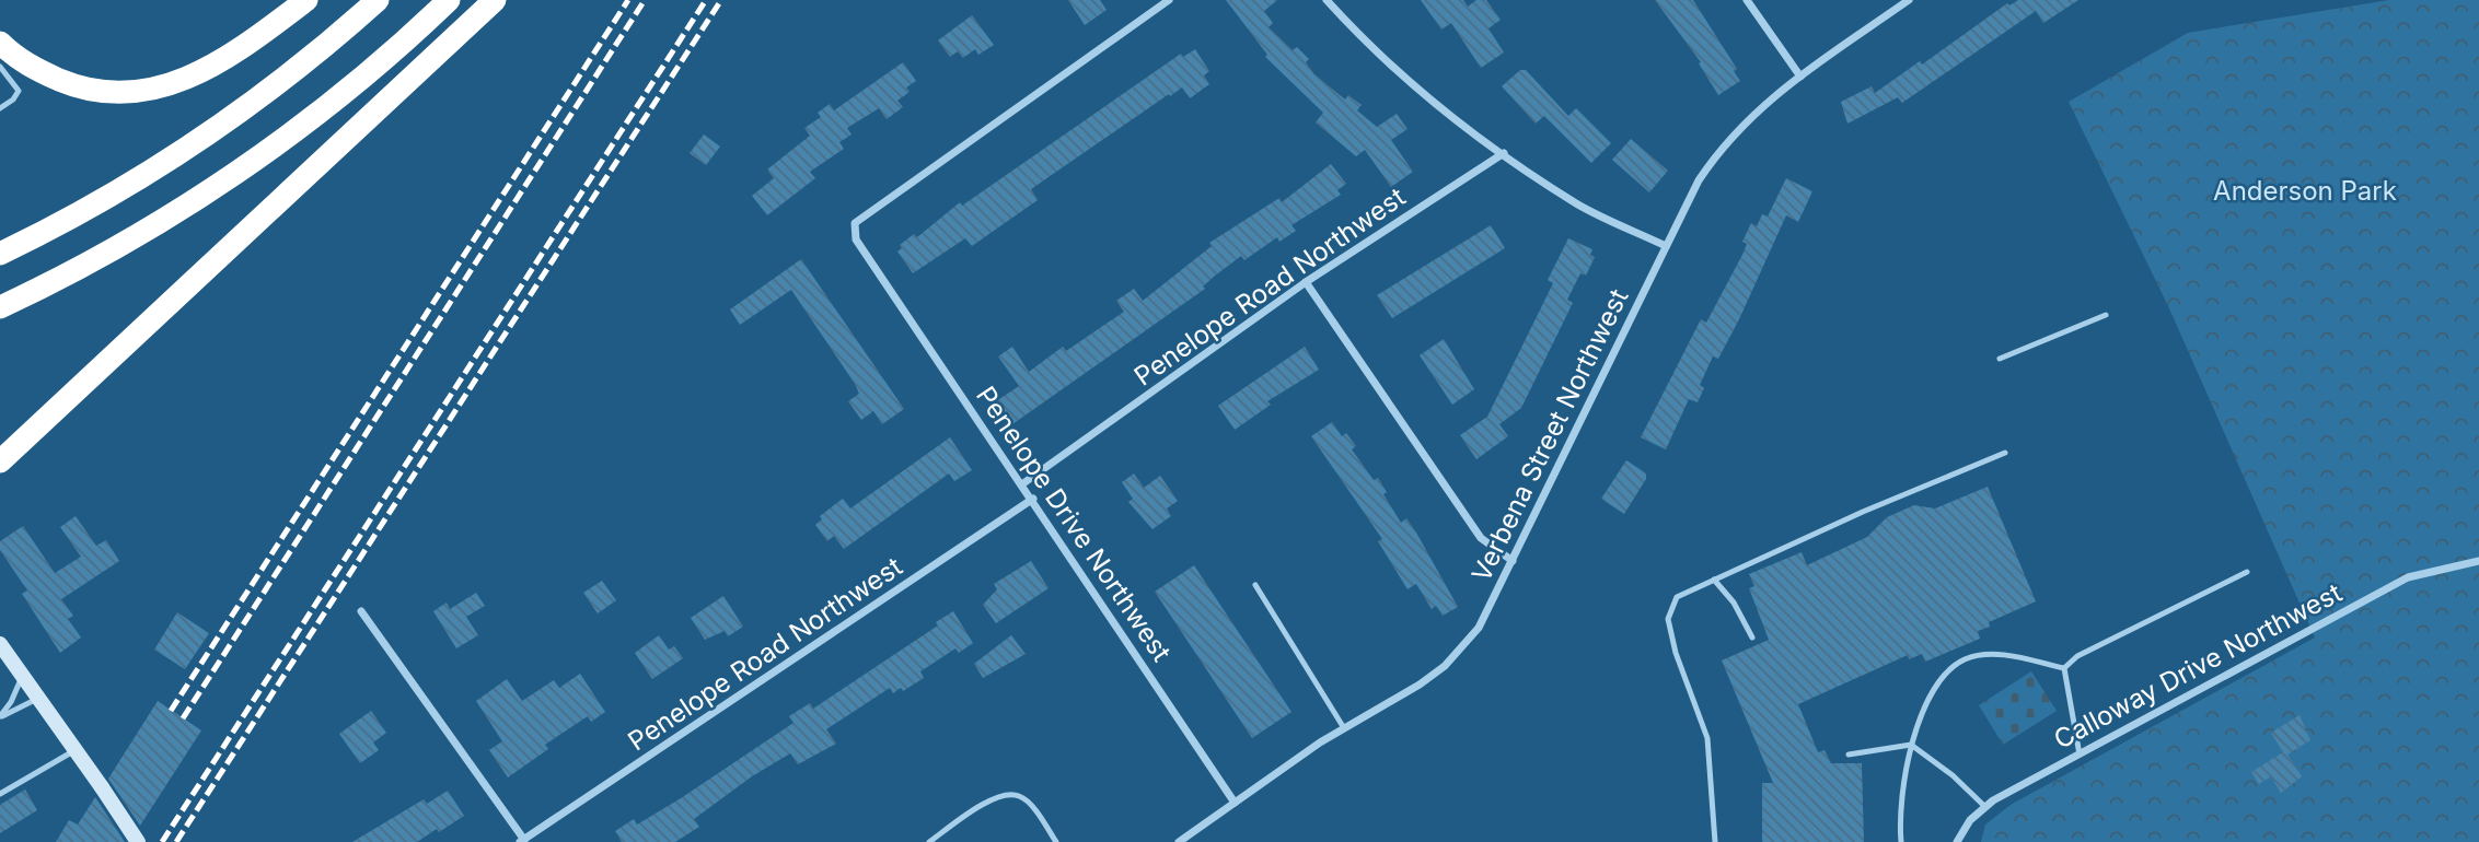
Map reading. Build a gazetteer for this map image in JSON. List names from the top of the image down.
{
  "streets": {
    "street": [
      "Penelope Road Northwest",
      "Verbena Street Northwest",
      "Penelope Drive Northwest",
      "Calloway Drive Northwest"
    ]
  },
  "crossings": [
    ["Penelope Road Northwest", "Penelope Drive Northwest"],
    ["Verbena Street Northwest", "Penelope Drive Northwest"]
  ],
  "parks": ["Anderson Park"]
}
